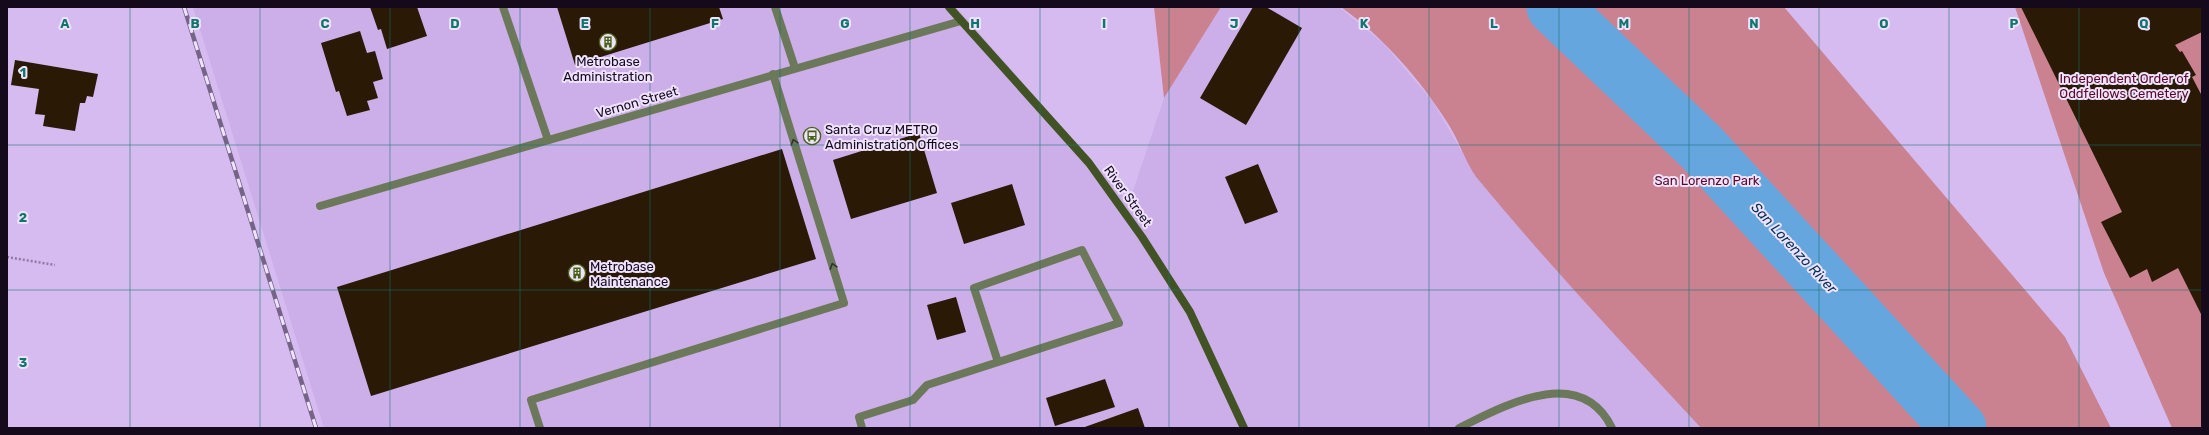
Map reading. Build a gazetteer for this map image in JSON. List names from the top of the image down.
{
  "streets": {
    "main road": ["River Street"],
    "street": ["Vernon Street"]
  },
  "crossings": [
    ["Vernon Street", "River Street"]
  ],
  "water": ["San Lorenzo River"],
  "parks": ["Independent Order of Oddfellows Cemetery", "San Lorenzo Park"],
  "places": {
    "building": ["Metrobase Administration", "Metrobase Maintenance"],
    "bus stop": ["Santa Cruz METRO Administration Offices"]
  },
  "grid": {
    "columns": [
      "A",
      "B",
      "C",
      "D",
      "E",
      "F",
      "G",
      "H",
      "I",
      "J",
      "K",
      "L",
      "M",
      "N",
      "O",
      "P",
      "Q"
    ],
    "rows": ["1", "2", "3"]
  }
}
